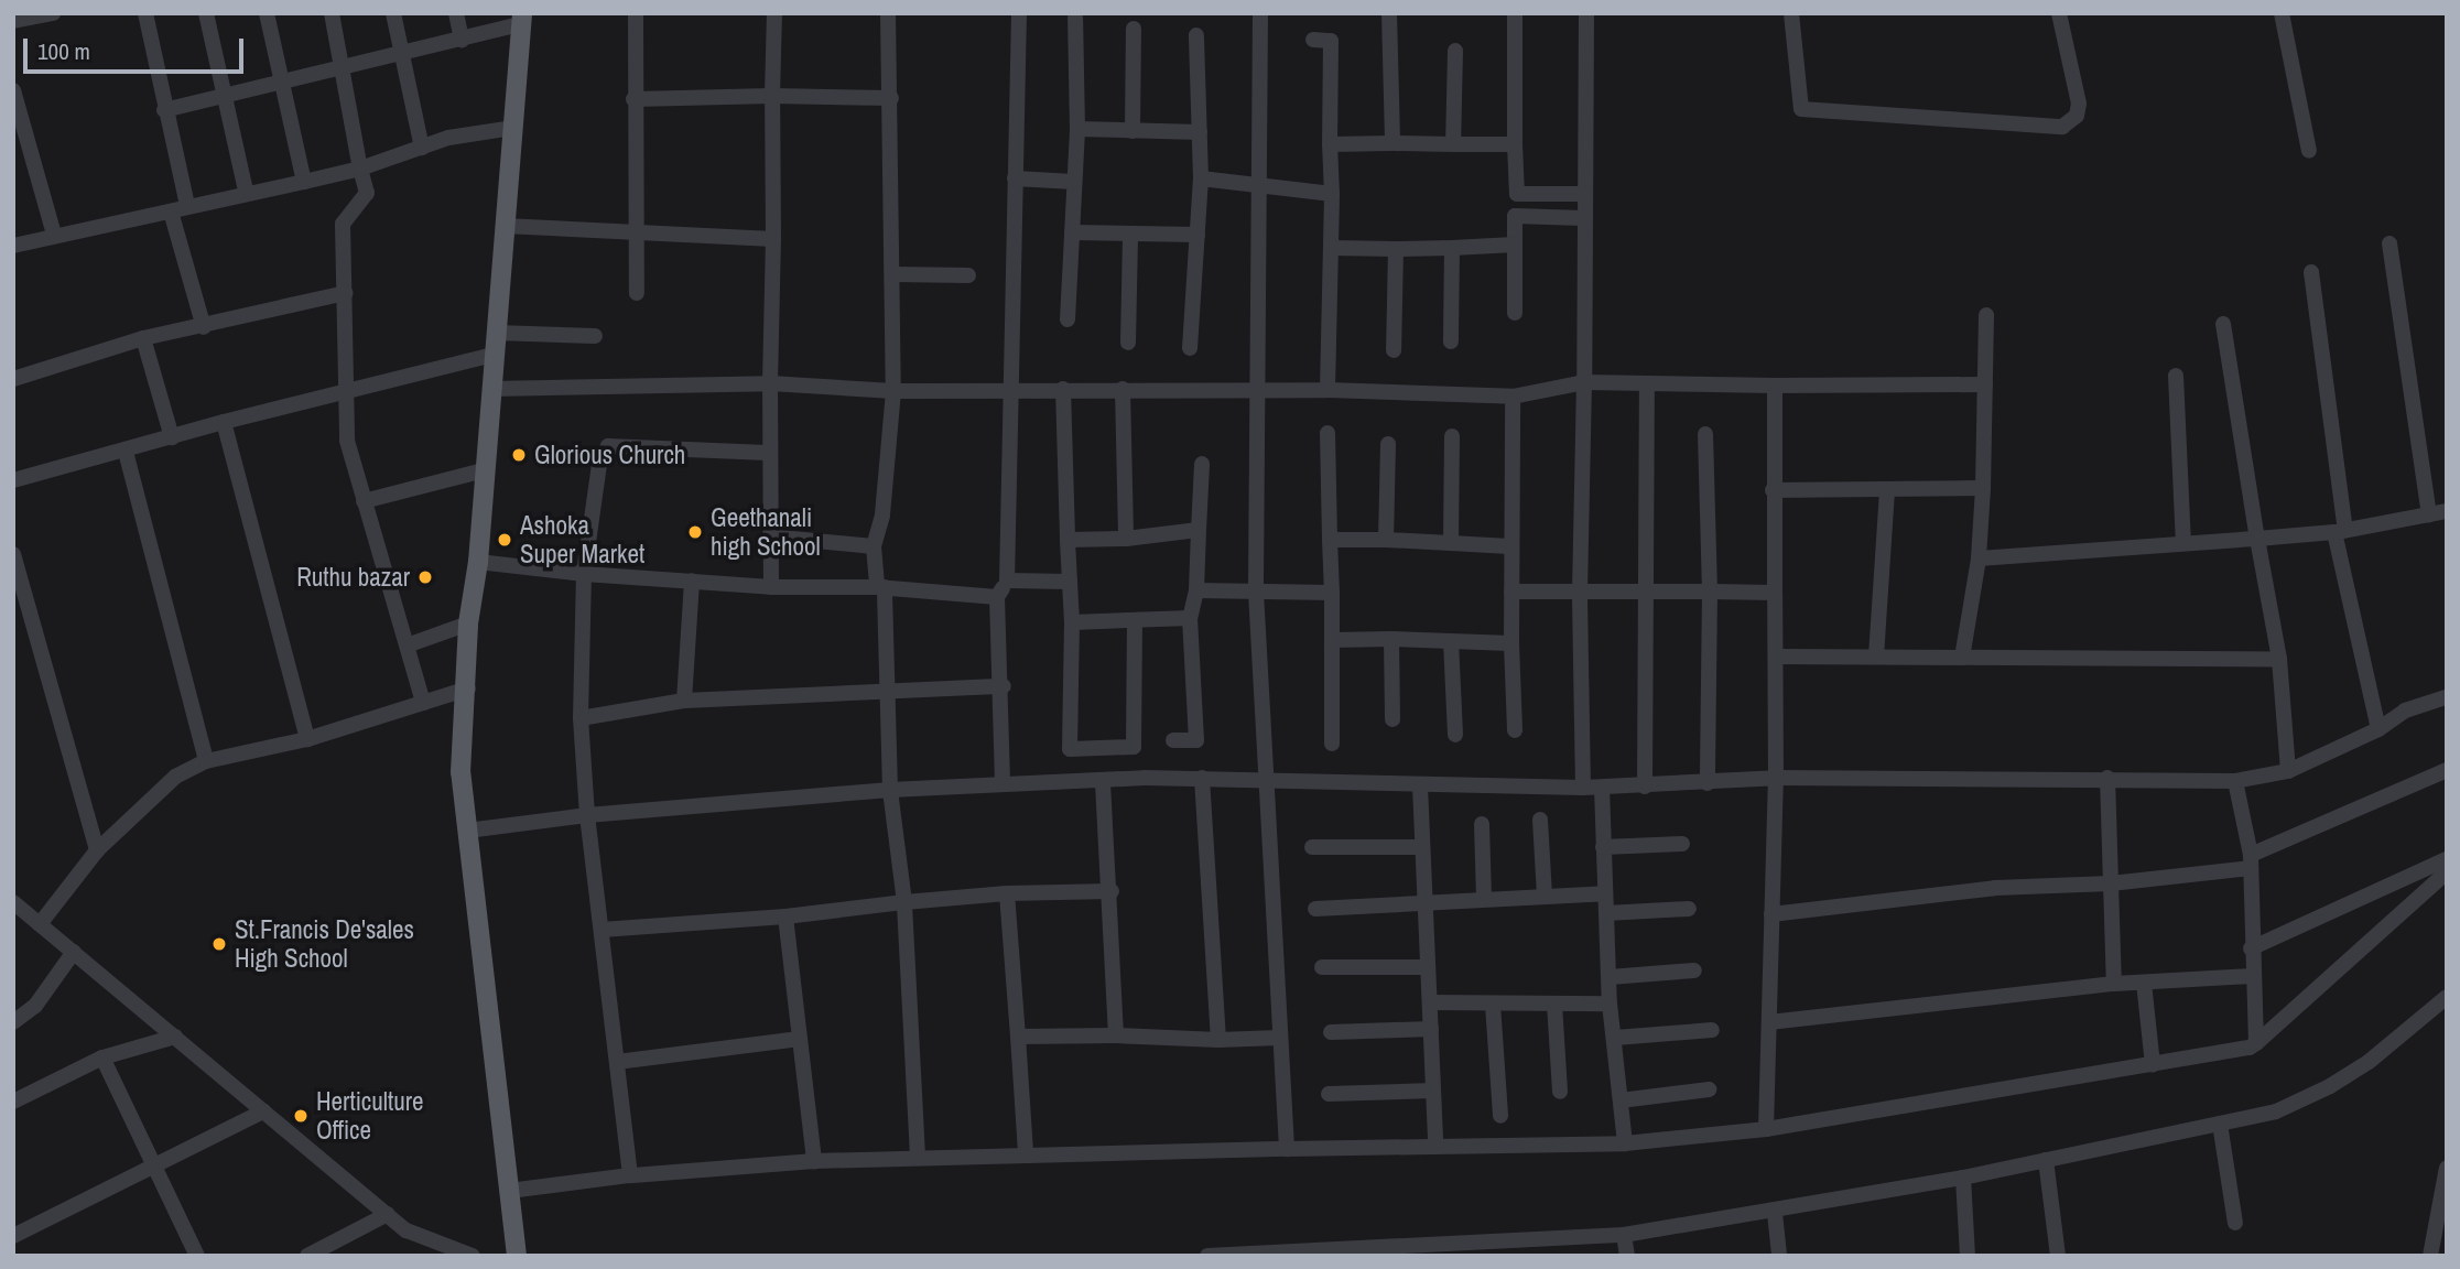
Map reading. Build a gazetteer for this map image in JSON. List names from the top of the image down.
{
  "places": [
    "Glorious Church",
    "Geethanali high School",
    "Ashoka Super Market",
    "Ruthu bazar",
    "St.Francis De'sales High School",
    "Herticulture Office"
  ],
  "scale_bar": "100 m"
}
